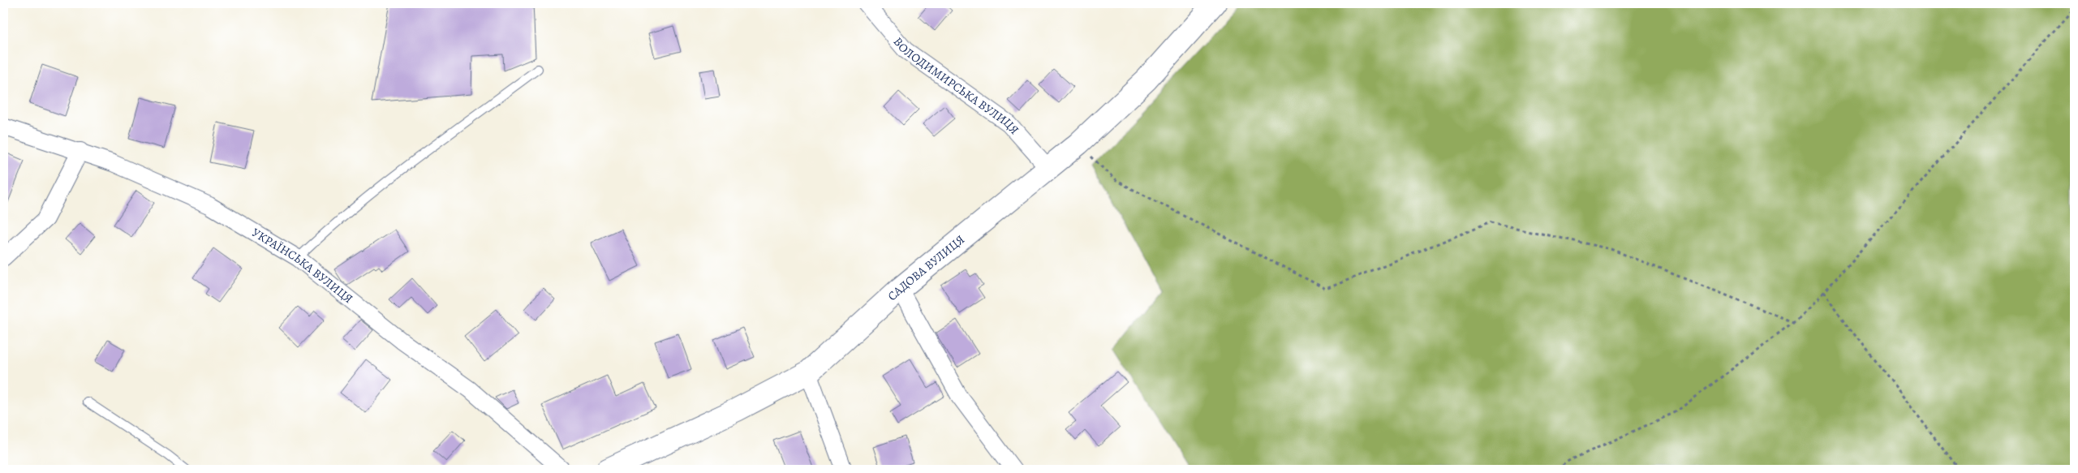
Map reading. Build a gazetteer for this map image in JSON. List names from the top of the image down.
{
  "streets": {
    "street": ["ВОЛОДИМИРСЬКА ВУЛИЦЯ", "УКРАЇНСЬКА ВУЛИЦЯ", "САДОВА ВУЛИЦЯ"]
  },
  "crossings": [
    ["ВОЛОДИМИРСЬКА ВУЛИЦЯ", "САДОВА ВУЛИЦЯ"]
  ]
}
